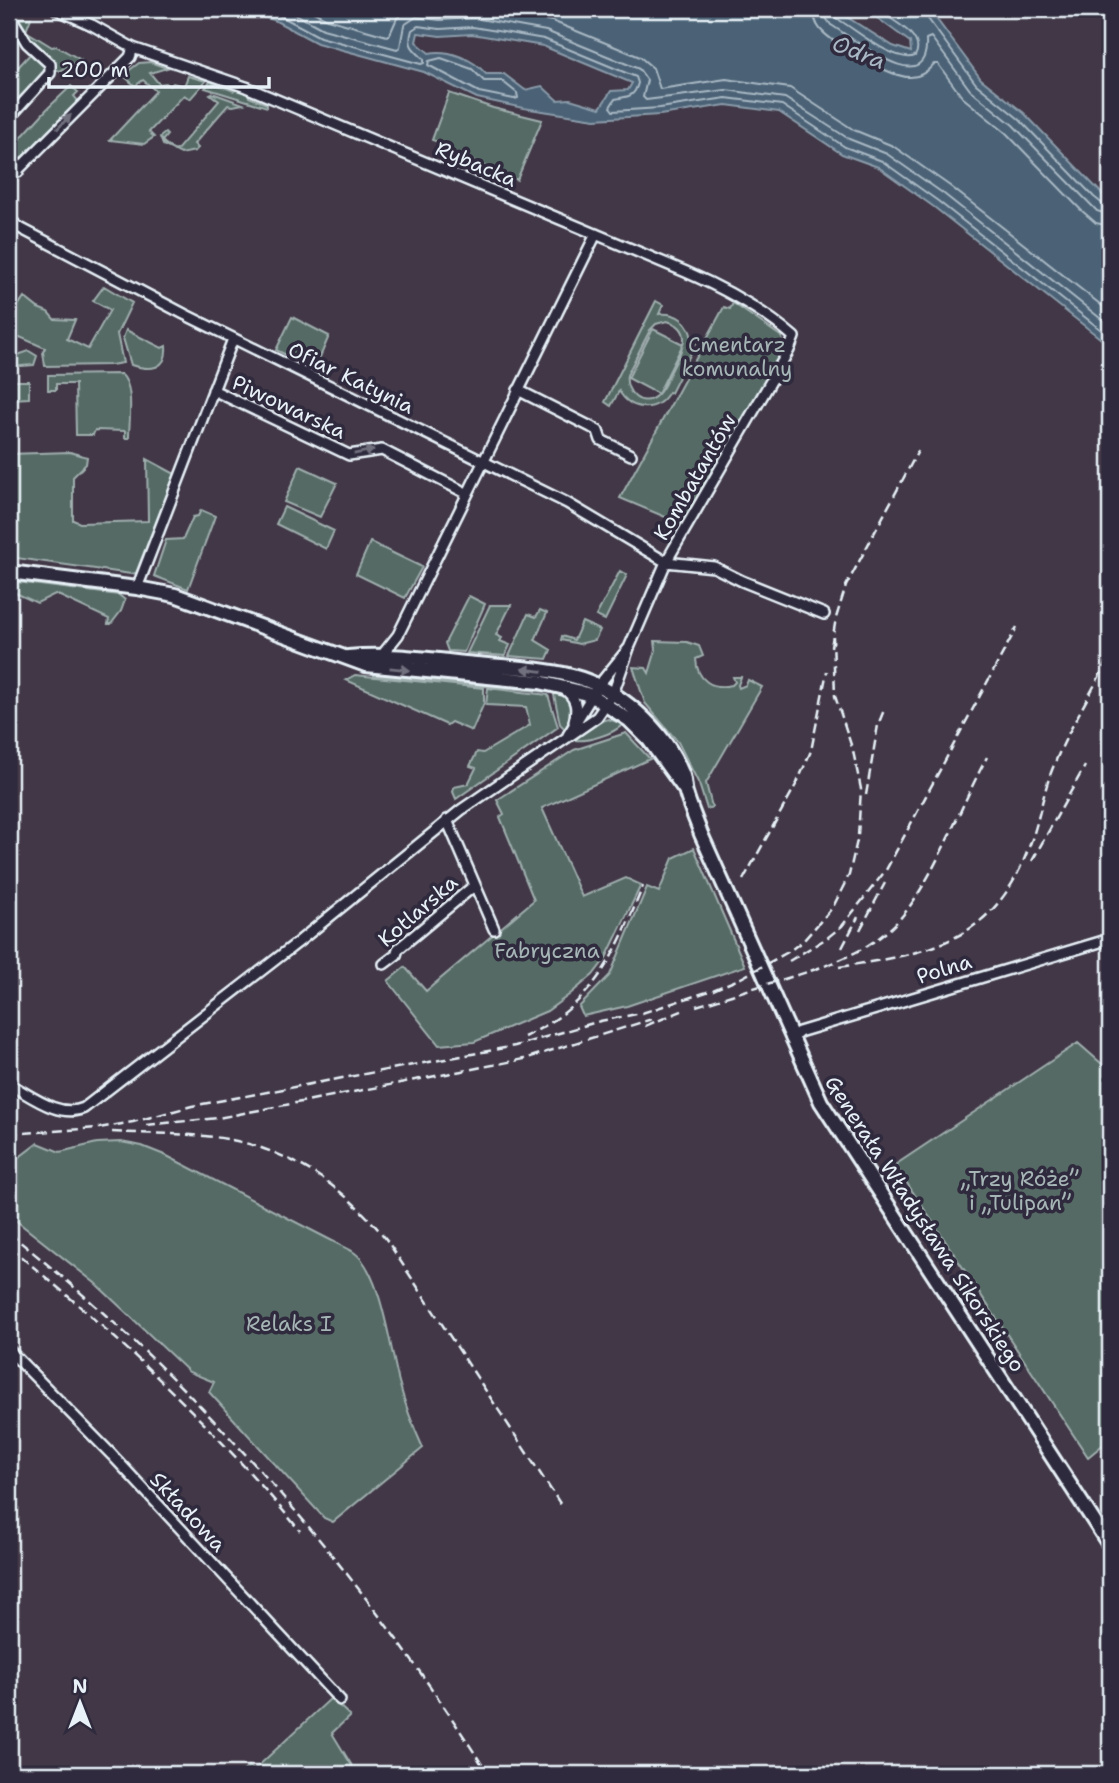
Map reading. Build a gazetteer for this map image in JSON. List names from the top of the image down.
{
  "streets": {
    "main road": ["Generała Władysława Sikorskiego"],
    "street": [
      "Rybacka",
      "Ofiar Katynia",
      "Piwowarska",
      "Kombatantów",
      "Kotlarska",
      "Polna",
      "Składowa"
    ]
  },
  "crossings": [
    ["Rybacka", "Kombatantów"],
    ["Ofiar Katynia", "Piwowarska"],
    ["Ofiar Katynia", "Kombatantów"],
    ["Polna", "Generała Władysława Sikorskiego"]
  ],
  "one_way": ["Piwowarska"],
  "water": ["Odra"],
  "parks": [
    "Cmentarz komunalny",
    "Fabryczna",
    "„Trzy Róże” i „Tulipan”",
    "Relaks I"
  ],
  "scale_bar": "200 m",
  "north": "top"
}
